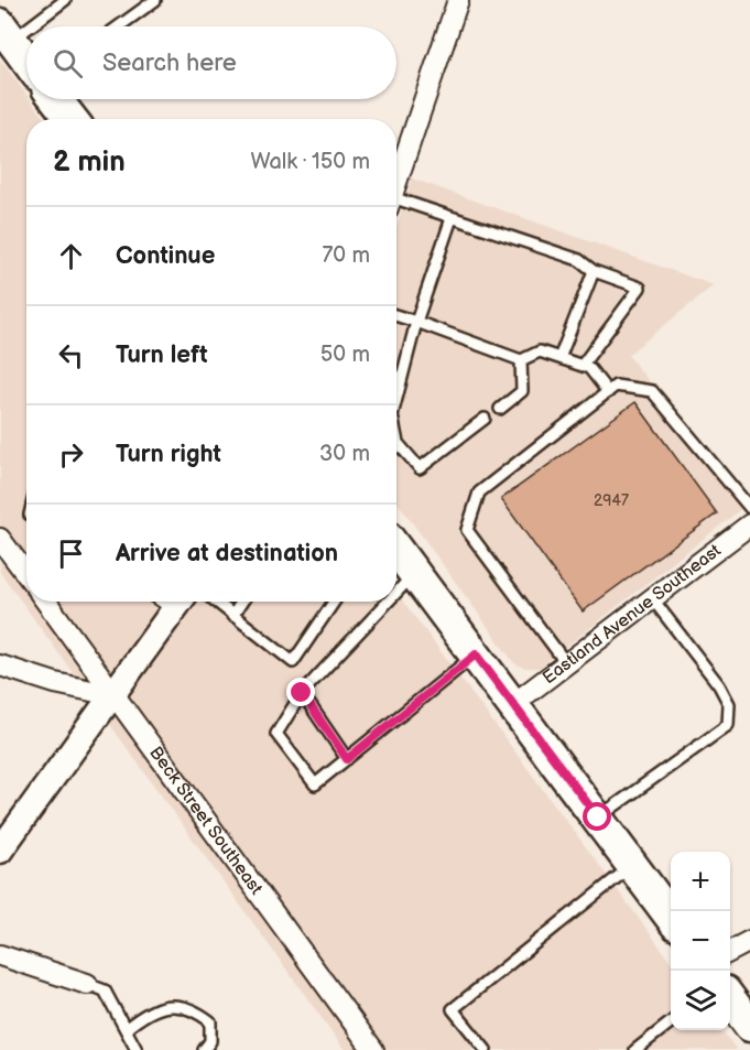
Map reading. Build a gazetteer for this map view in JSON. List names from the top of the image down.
{
  "streets": {
    "street": ["Eastland Avenue Southeast", "Beck Street Southeast"]
  },
  "house_numbers": ["2947"],
  "page": {
    "search": "Search here",
    "heading": ["2 min", "Walk · 150 m"],
    "list": [
      ["Continue", "70 m"],
      ["Turn left", "50 m"],
      ["Turn right", "30 m"],
      "Arrive at destination"
    ],
    "map_buttons": ["+", "−"]
  }
}
